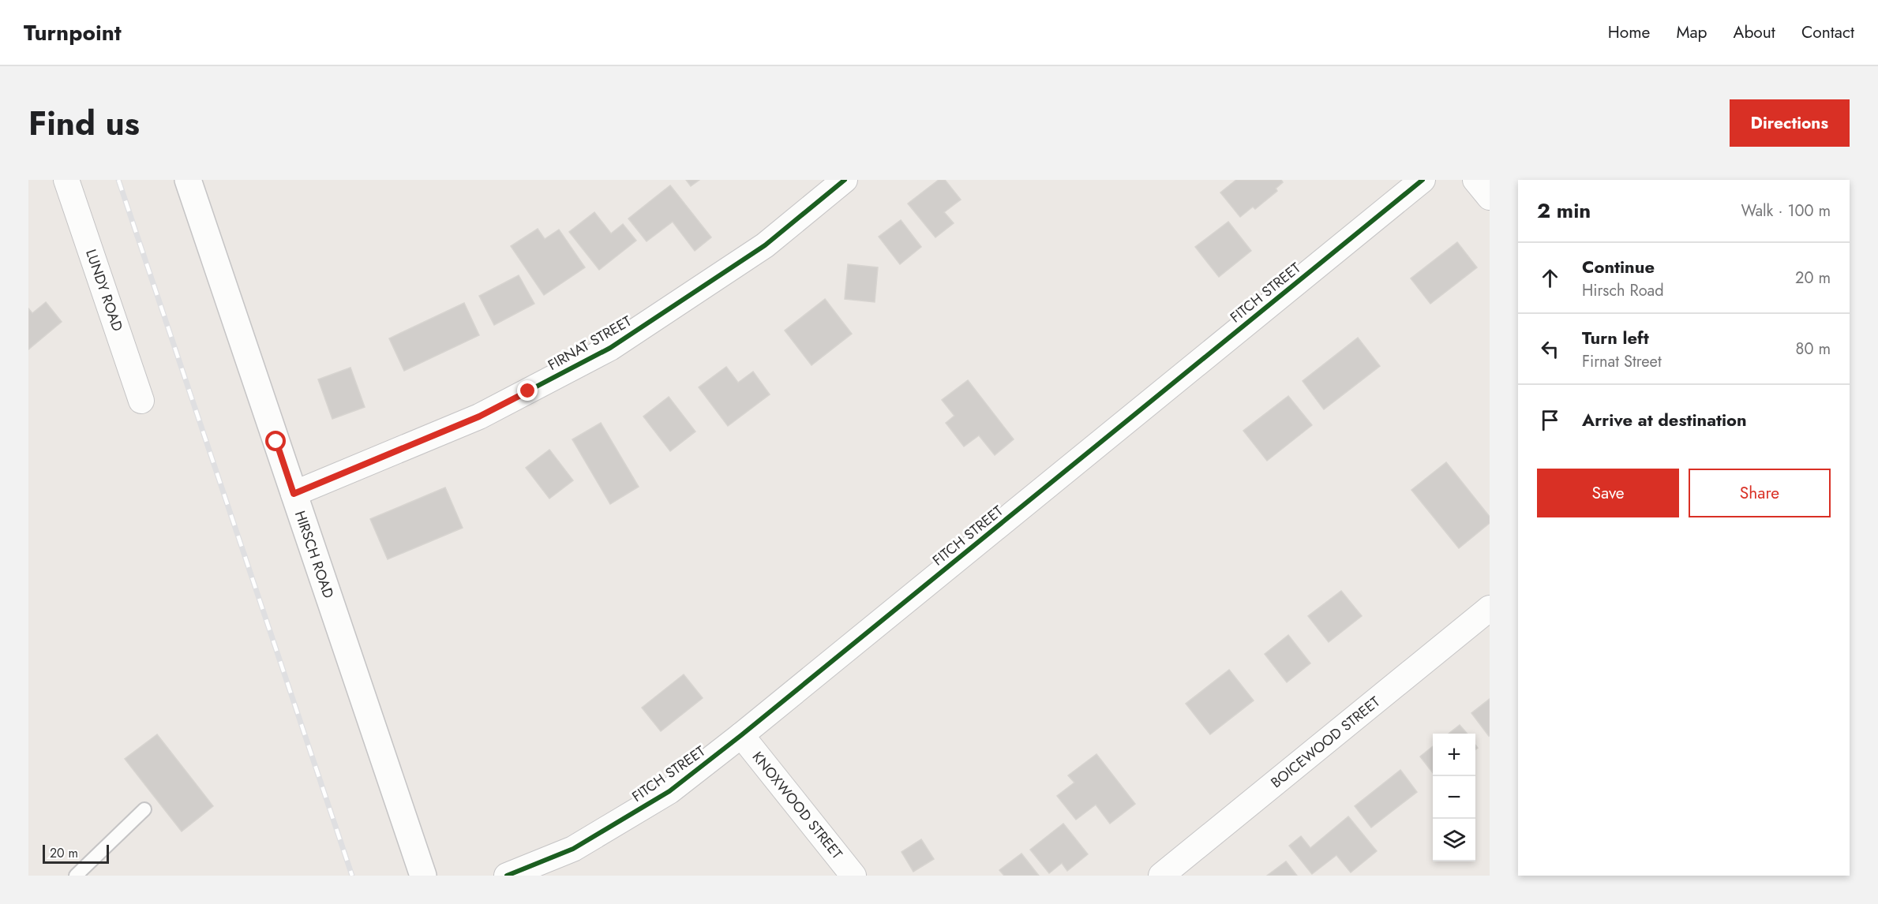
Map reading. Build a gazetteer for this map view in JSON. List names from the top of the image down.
{
  "streets": {
    "main road": ["HIRSCH ROAD"],
    "street": [
      "LUNDY ROAD",
      "FITCH STREET",
      "FIRNAT STREET",
      "BOICEWOOD STREET",
      "KNOXWOOD STREET"
    ]
  },
  "crossings": [
    ["FITCH STREET", "KNOXWOOD STREET"],
    ["FIRNAT STREET", "HIRSCH ROAD"]
  ],
  "scale_bar": "20 m",
  "page": {
    "header": "Turnpoint",
    "nav": [
      "Home",
      "Map",
      "About",
      "Contact"
    ],
    "title": "Find us",
    "buttons": [
      "Directions",
      ["Save", "Share"]
    ],
    "heading": ["2 min", "Walk · 100 m"],
    "list": [
      ["Continue", "Hirsch Road", "20 m"],
      ["Turn left", "Firnat Street", "80 m"],
      "Arrive at destination"
    ],
    "map_buttons": ["+", "−"],
    "scale": "20 m"
  }
}
